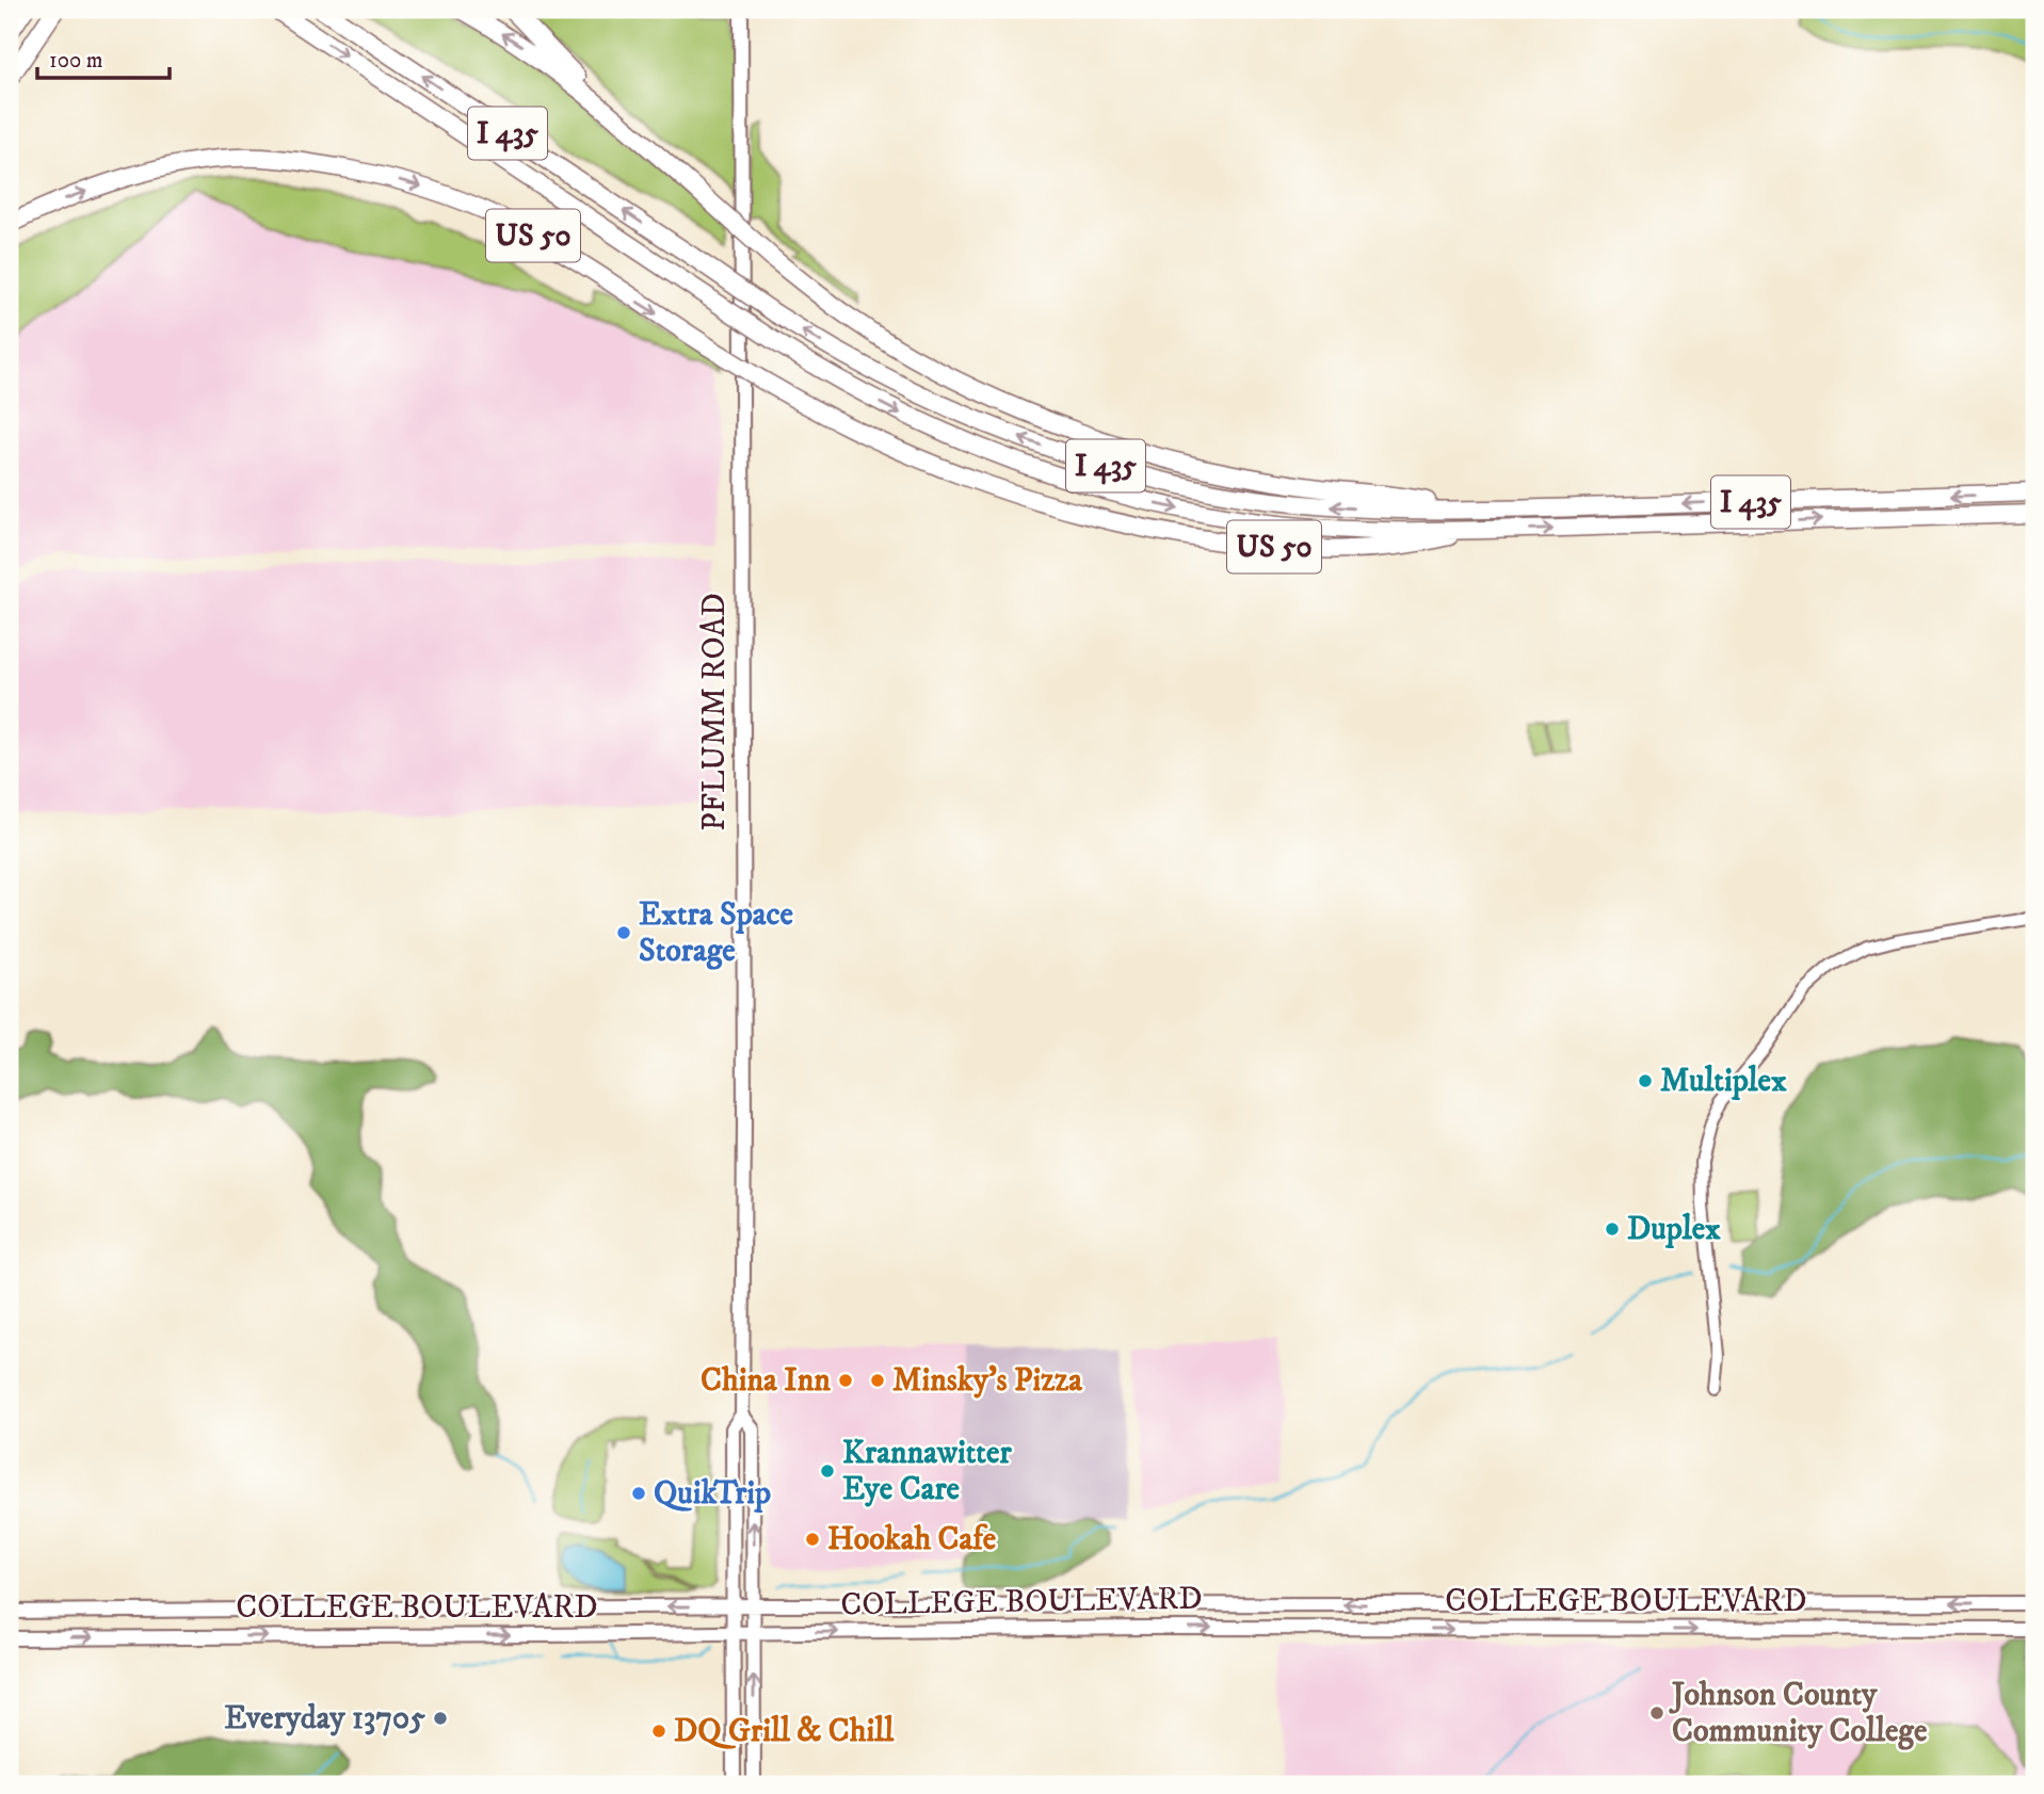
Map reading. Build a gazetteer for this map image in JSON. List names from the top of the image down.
{
  "streets": {
    "highway": ["I 435", "US 50"],
    "main road": ["PFLUMM ROAD", "COLLEGE BOULEVARD"]
  },
  "crossings": [
    ["I 435", "US 50"],
    ["PFLUMM ROAD", "COLLEGE BOULEVARD"]
  ],
  "places": [
    "Extra Space Storage",
    "Multiplex",
    "Duplex",
    "China Inn",
    "Minsky's Pizza",
    "Krannawitter Eye Care",
    "QuikTrip",
    "Hookah Cafe",
    "Johnson County Community College",
    "Everyday 13705",
    "DQ Grill & Chill"
  ],
  "scale_bar": "100 m"
}
